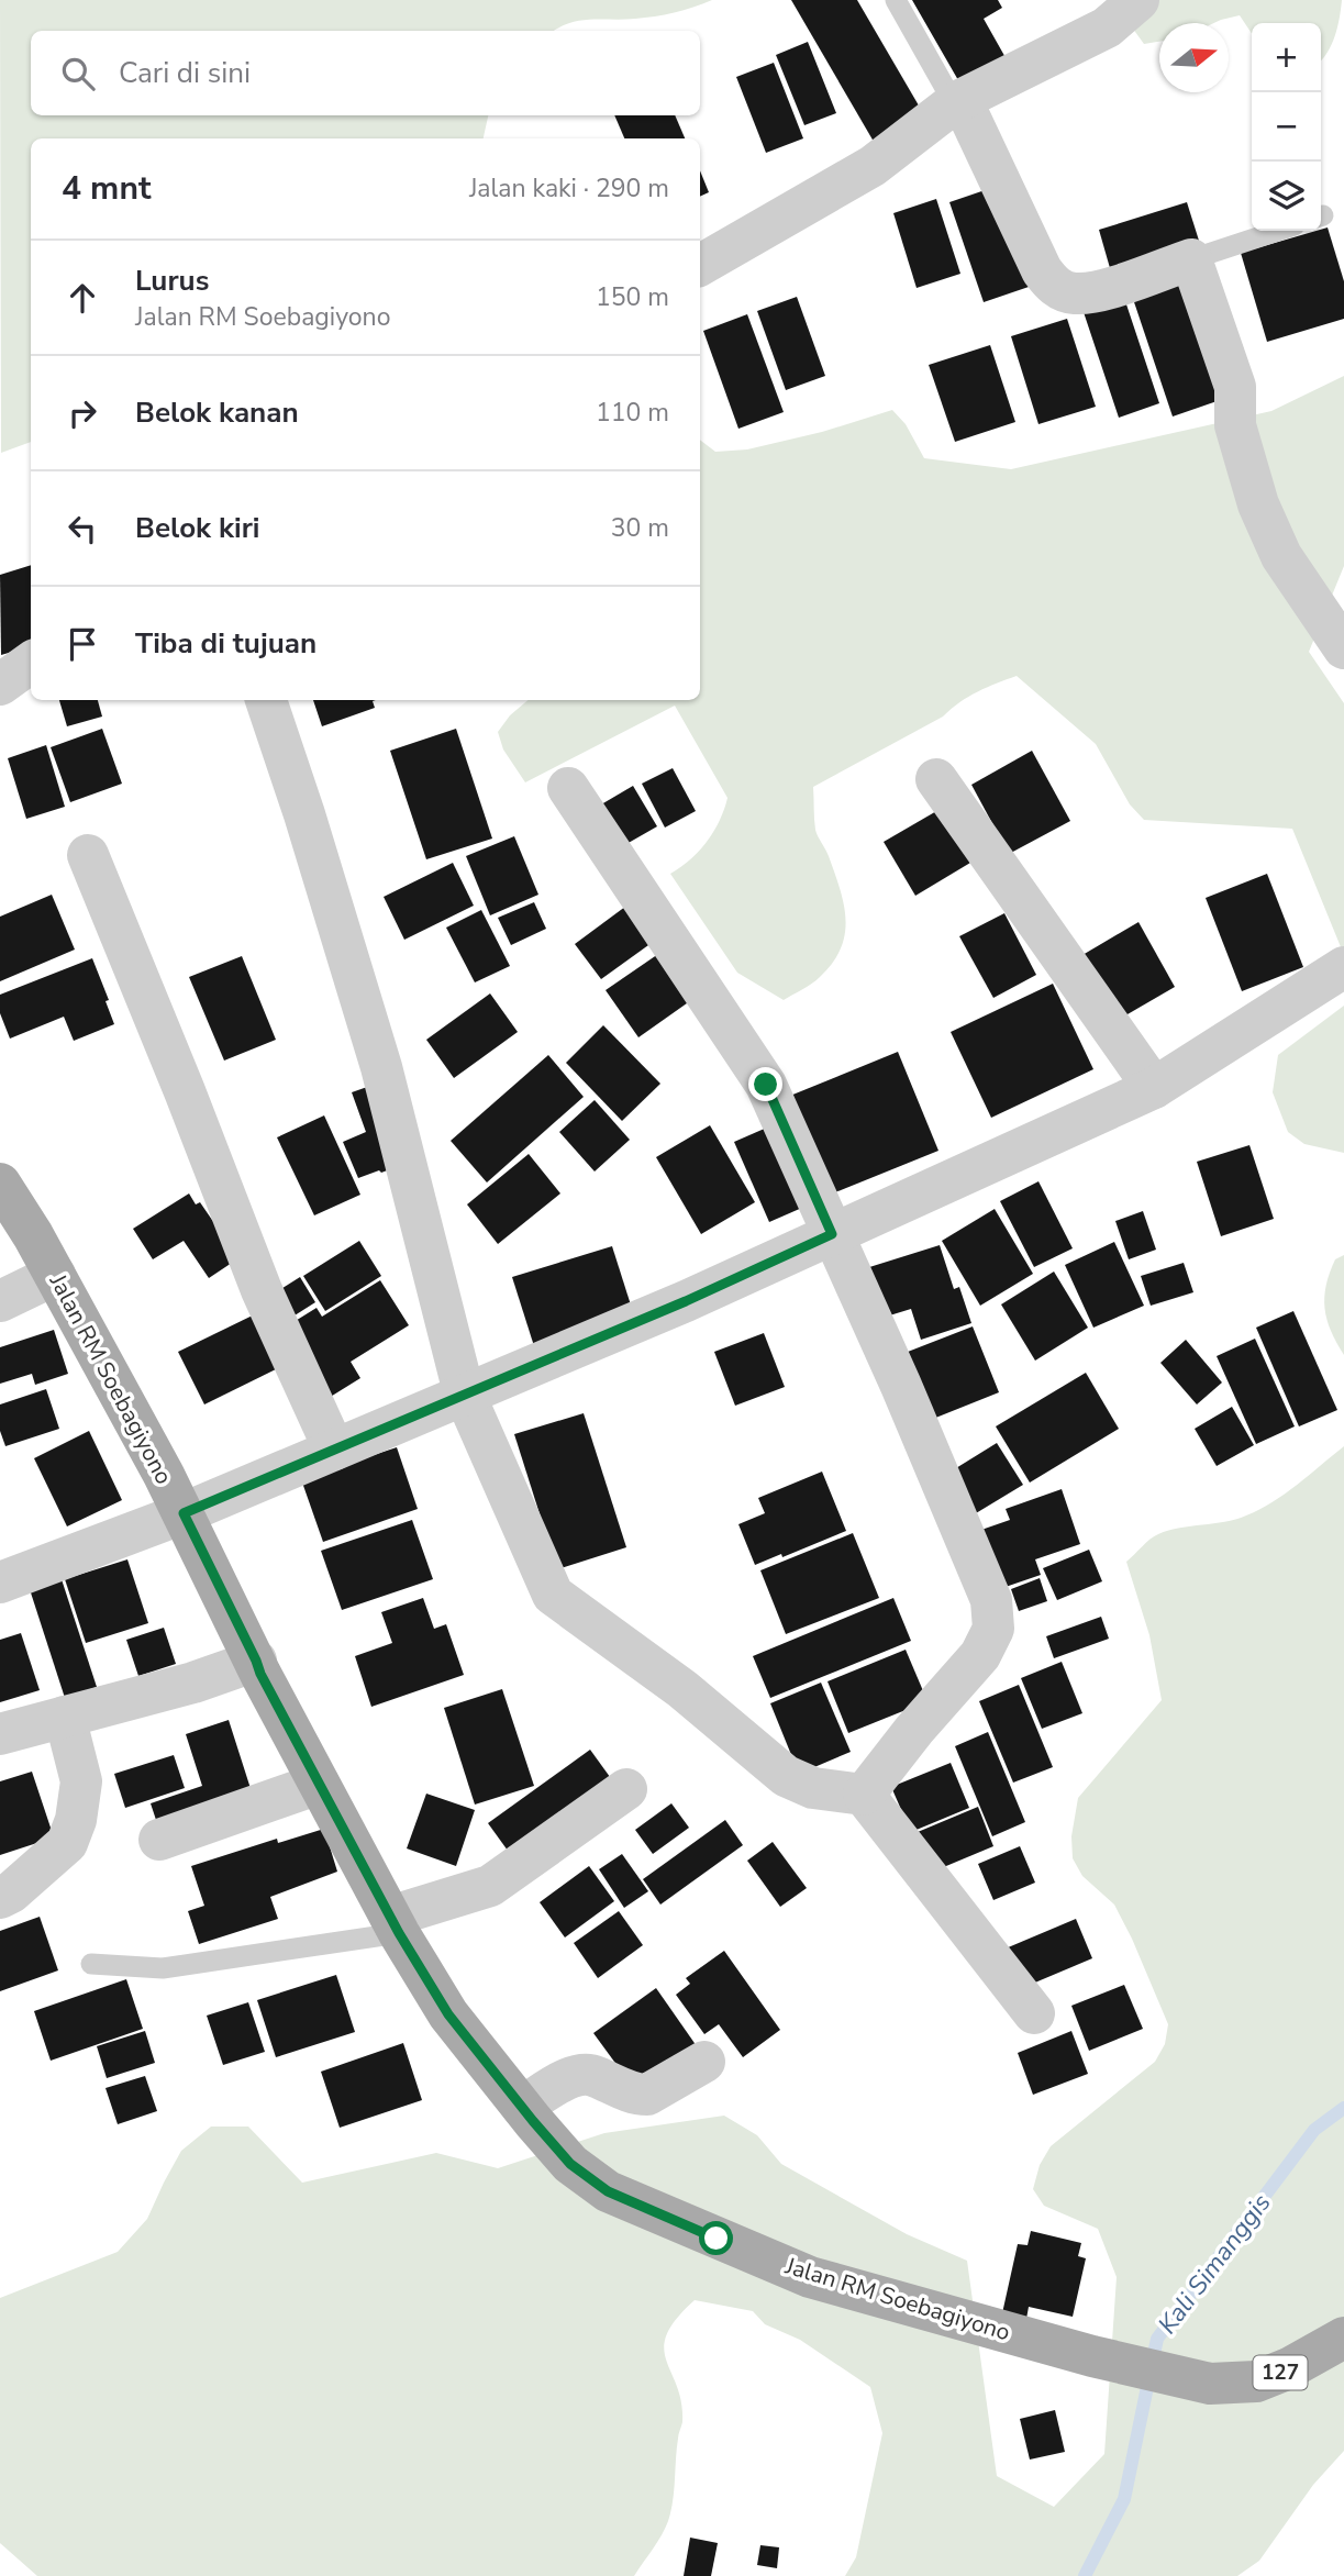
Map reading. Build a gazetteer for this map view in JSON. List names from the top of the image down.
{
  "streets": {
    "main road": ["Jalan RM Soebagiyono", "127"]
  },
  "water": ["Kali Simanggis"],
  "north": "right",
  "page": {
    "map_buttons": ["+", "−"],
    "search": "Cari di sini",
    "heading": ["4 mnt", "Jalan kaki · 290 m"],
    "list": [
      ["Lurus", "Jalan RM Soebagiyono", "150 m"],
      ["Belok kanan", "110 m"],
      ["Belok kiri", "30 m"],
      "Tiba di tujuan"
    ]
  }
}
